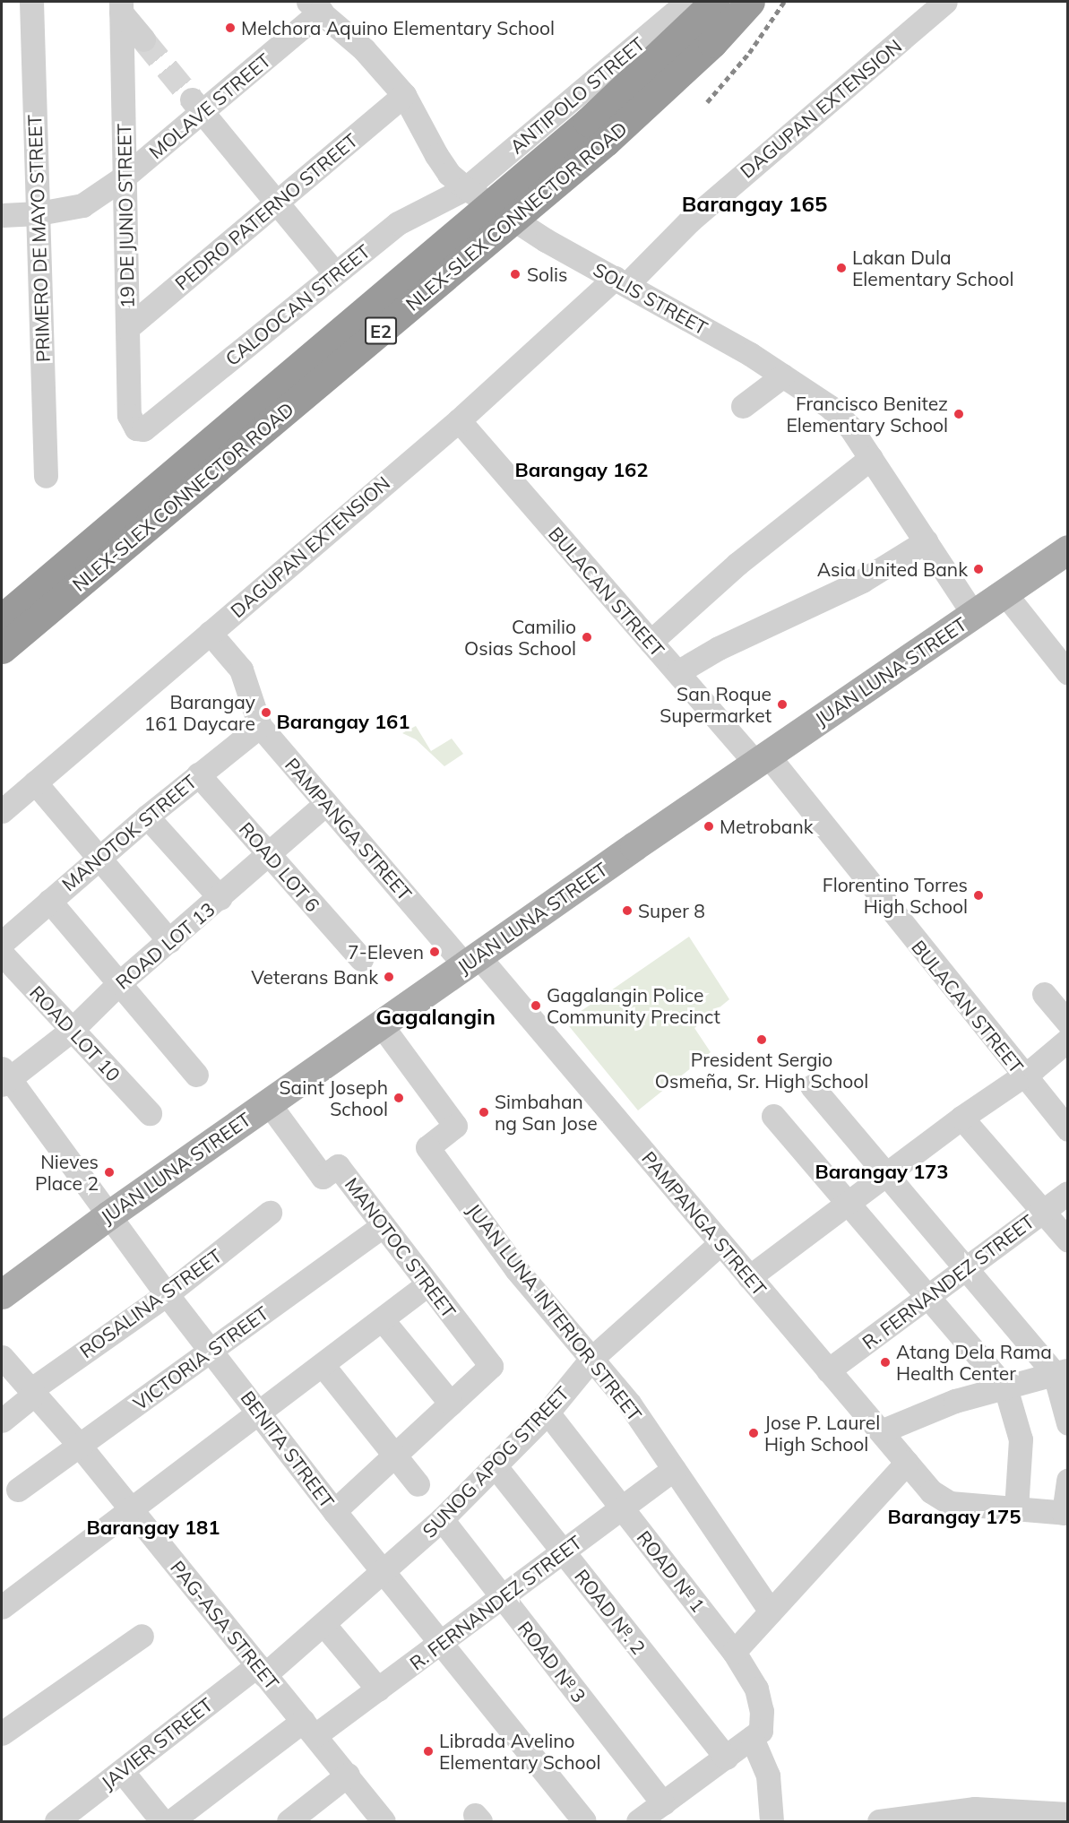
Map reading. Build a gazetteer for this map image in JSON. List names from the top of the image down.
{
  "streets": {
    "highway": ["NLEX-SLEX CONNECTOR ROAD", "E2"],
    "main road": ["JUAN LUNA STREET"],
    "street": [
      "ANTIPOLO STREET",
      "MOLAVE STREET",
      "DAGUPAN EXTENSION",
      "PEDRO PATERNO STREET",
      "19 DE JUNIO STREET",
      "PRIMERO DE MAYO STREET",
      "SOLIS STREET",
      "CALOOCAN STREET",
      "BULACAN STREET",
      "PAMPANGA STREET",
      "MANOTOK STREET",
      "ROAD LOT 6",
      "ROAD LOT 13",
      "ROAD LOT 10",
      "MANOTOC STREET",
      "R. FERNANDEZ STREET",
      "ROSALINA STREET",
      "JUAN LUNA INTERIOR STREET",
      "VICTORIA STREET",
      "BENITA STREET",
      "SUNOG APOG STREET",
      "ROAD № 1",
      "ROAD №. 2",
      "PAG-ASA STREET",
      "ROAD № 3",
      "JAVIER STREET"
    ]
  },
  "crossings": [
    ["ANTIPOLO STREET", "SOLIS STREET"],
    ["ANTIPOLO STREET", "CALOOCAN STREET"],
    ["MOLAVE STREET", "19 DE JUNIO STREET"],
    ["MOLAVE STREET", "PRIMERO DE MAYO STREET"],
    ["MOLAVE STREET", "SOLIS STREET"],
    ["DAGUPAN EXTENSION", "SOLIS STREET"],
    ["DAGUPAN EXTENSION", "BULACAN STREET"],
    ["DAGUPAN EXTENSION", "PAMPANGA STREET"],
    ["PEDRO PATERNO STREET", "19 DE JUNIO STREET"],
    ["PEDRO PATERNO STREET", "SOLIS STREET"],
    ["19 DE JUNIO STREET", "CALOOCAN STREET"],
    ["SOLIS STREET", "CALOOCAN STREET"],
    ["SOLIS STREET", "JUAN LUNA STREET"],
    ["BULACAN STREET", "JUAN LUNA STREET"],
    ["JUAN LUNA STREET", "PAMPANGA STREET"],
    ["JUAN LUNA STREET", "MANOTOC STREET"],
    ["JUAN LUNA STREET", "JUAN LUNA INTERIOR STREET"],
    ["JUAN LUNA STREET", "BENITA STREET"],
    ["PAMPANGA STREET", "MANOTOK STREET"],
    ["PAMPANGA STREET", "ROAD LOT 13"],
    ["PAMPANGA STREET", "R. FERNANDEZ STREET"],
    ["PAMPANGA STREET", "SUNOG APOG STREET"],
    ["MANOTOK STREET", "ROAD LOT 6"],
    ["ROAD LOT 6", "ROAD LOT 13"],
    ["ROAD LOT 13", "ROAD LOT 10"],
    ["ROAD LOT 13", "BENITA STREET"],
    ["MANOTOC STREET", "VICTORIA STREET"],
    ["R. FERNANDEZ STREET", "JUAN LUNA INTERIOR STREET"],
    ["R. FERNANDEZ STREET", "BENITA STREET"],
    ["R. FERNANDEZ STREET", "ROAD № 1"],
    ["R. FERNANDEZ STREET", "ROAD №. 2"],
    ["R. FERNANDEZ STREET", "PAG-ASA STREET"],
    ["R. FERNANDEZ STREET", "ROAD № 3"],
    ["ROSALINA STREET", "BENITA STREET"],
    ["ROSALINA STREET", "PAG-ASA STREET"],
    ["JUAN LUNA INTERIOR STREET", "SUNOG APOG STREET"],
    ["VICTORIA STREET", "BENITA STREET"],
    ["VICTORIA STREET", "PAG-ASA STREET"],
    ["BENITA STREET", "SUNOG APOG STREET"],
    ["SUNOG APOG STREET", "ROAD № 1"],
    ["SUNOG APOG STREET", "ROAD №. 2"],
    ["SUNOG APOG STREET", "PAG-ASA STREET"],
    ["SUNOG APOG STREET", "ROAD № 3"],
    ["SUNOG APOG STREET", "JAVIER STREET"],
    ["PAG-ASA STREET", "JAVIER STREET"]
  ],
  "districts": [
    "Barangay 165",
    "Barangay 162",
    "Barangay 161",
    "Gagalangin",
    "Barangay 173",
    "Barangay 175",
    "Barangay 181"
  ],
  "places": [
    "Melchora Aquino Elementary School",
    "Lakan Dula Elementary School",
    "Solis",
    "Francisco Benitez Elementary School",
    "Asia United Bank",
    "Camilio Osias School",
    "San Roque Supermarket",
    "Barangay 161 Daycare",
    "Metrobank",
    "Florentino Torres High School",
    "Super 8",
    "7-Eleven",
    "Veterans Bank",
    "Gagalangin Police Community Precinct",
    "President Sergio Osmeña, Sr. High School",
    "Saint Joseph School",
    "Simbahan ng San Jose",
    "Nieves Place 2",
    "Atang Dela Rama Health Center",
    "Jose P. Laurel High School",
    "Librada Avelino Elementary School"
  ]
}
